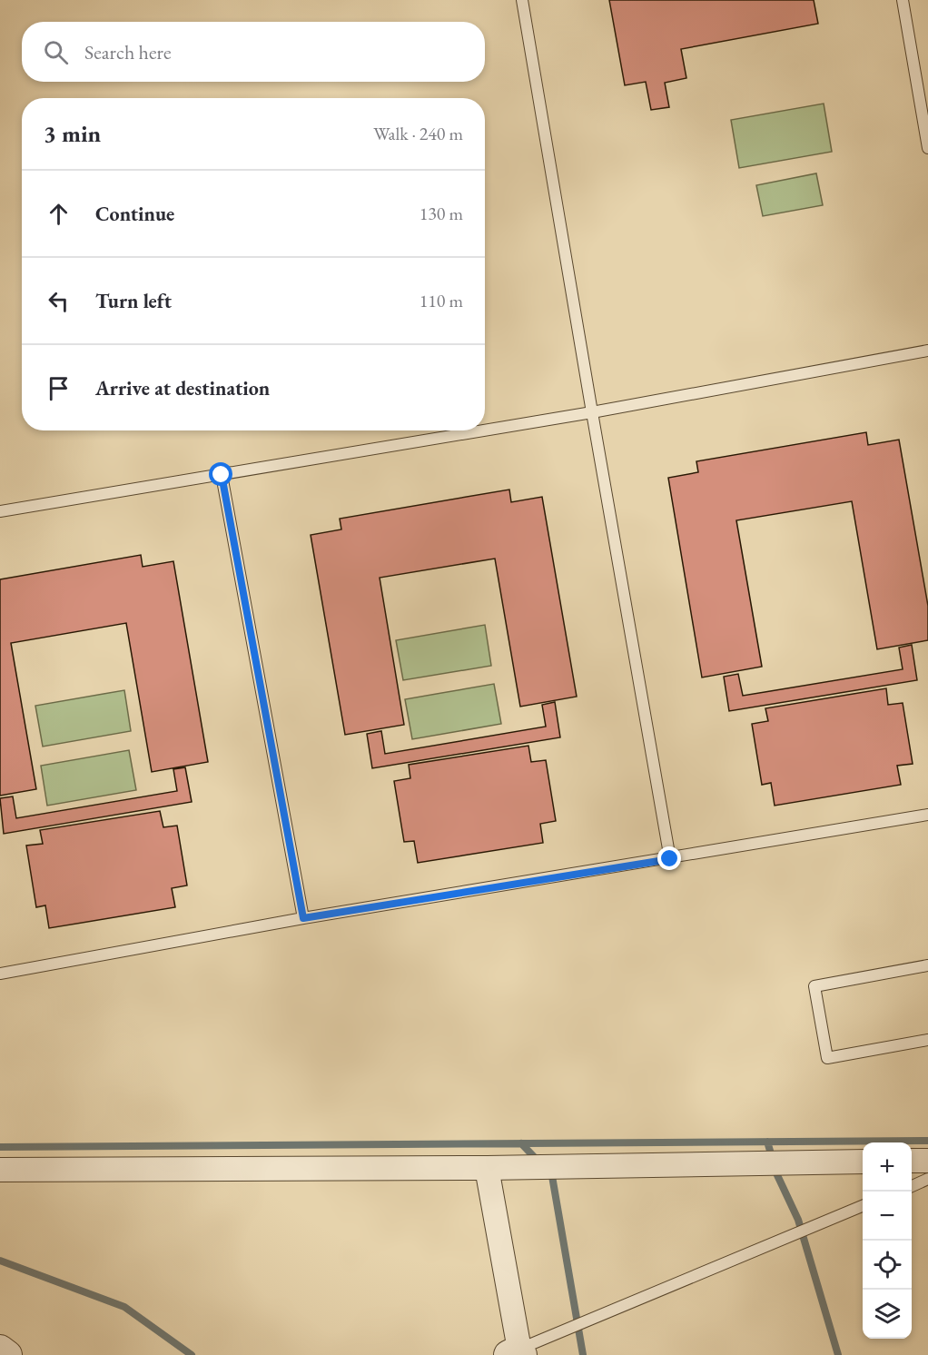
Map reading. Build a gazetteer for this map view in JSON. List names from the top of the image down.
{
  "page": {
    "search": "Search here",
    "heading": ["3 min", "Walk · 240 m"],
    "list": [
      ["Continue", "130 m"],
      ["Turn left", "110 m"],
      "Arrive at destination"
    ],
    "map_buttons": ["+", "−"]
  }
}
